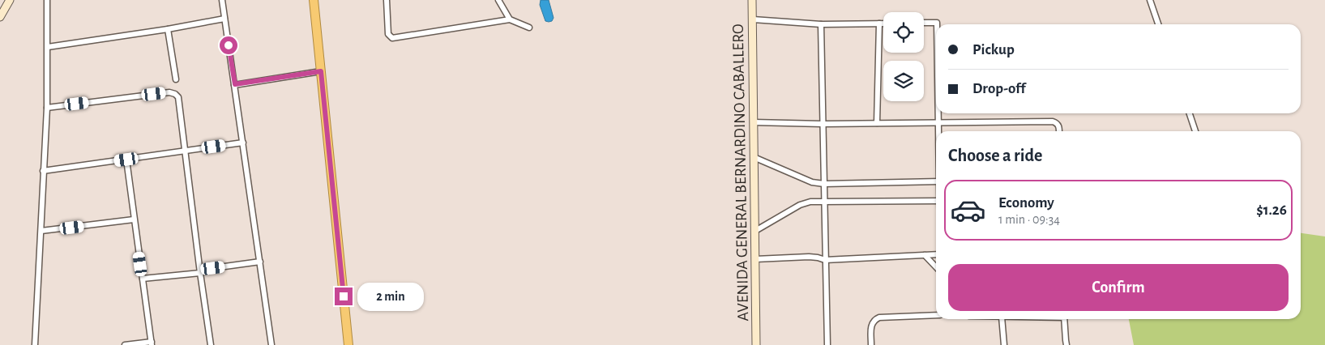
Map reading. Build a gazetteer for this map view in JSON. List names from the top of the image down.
{
  "streets": {
    "main road": ["AVENIDA GENERAL BERNARDINO CABALLERO"]
  },
  "page": {
    "banner": ["Pickup", "Drop-off"],
    "heading": "Choose a ride",
    "list": [
      {
        "name": "Economy",
        "note": "1 min · 09:34",
        "value": "$1.26"
      }
    ],
    "buttons": "Confirm",
    "bubble": "2 min"
  }
}
